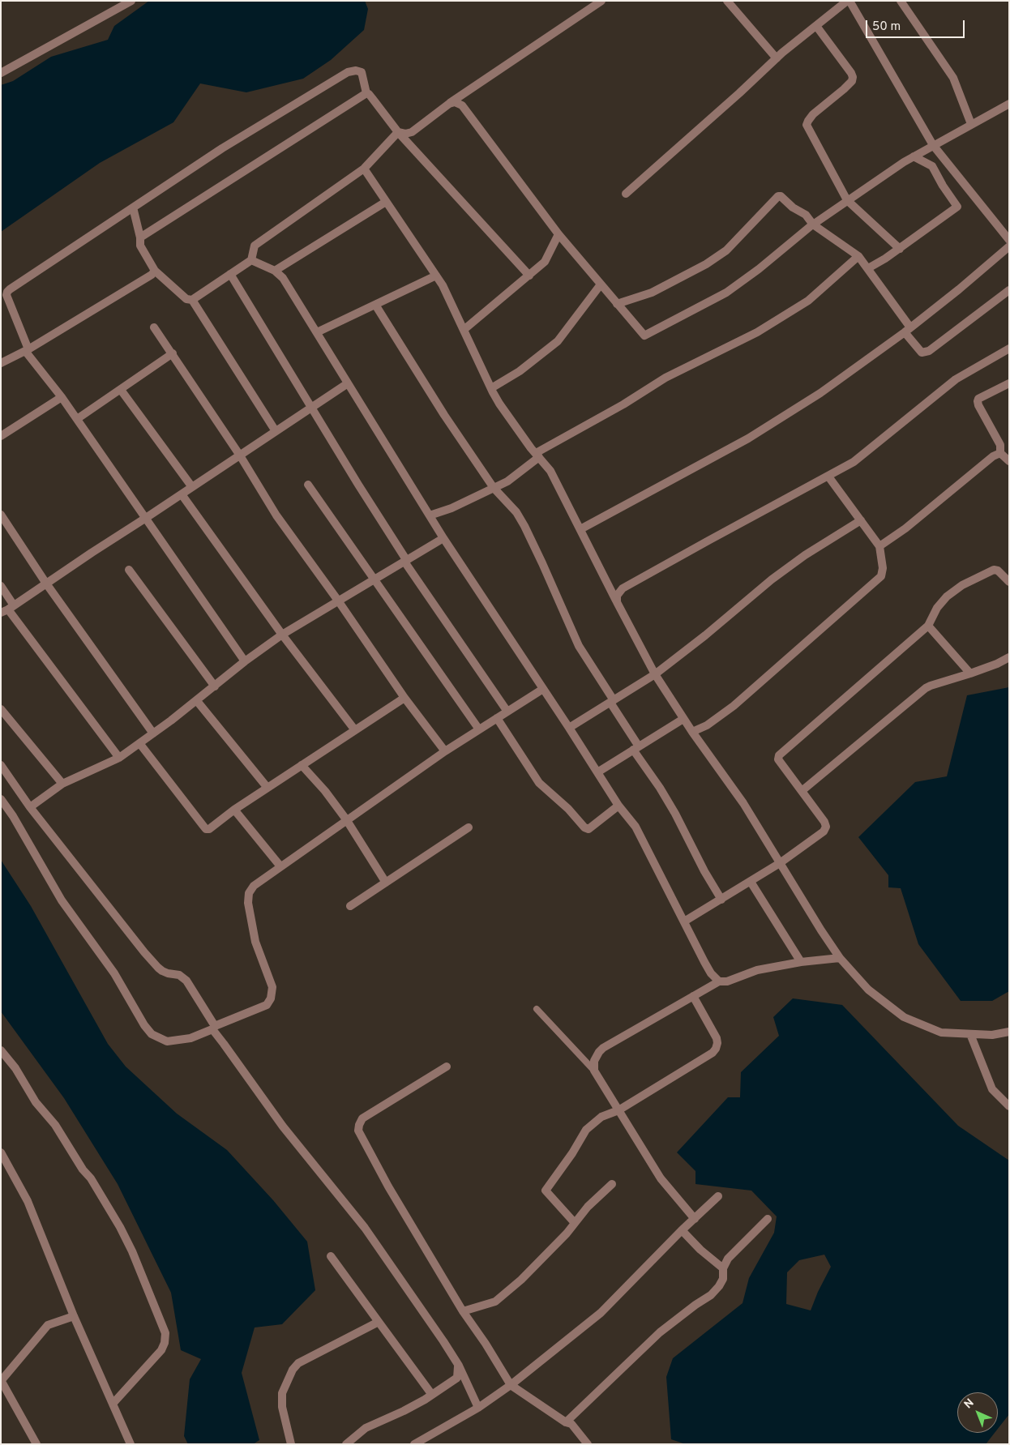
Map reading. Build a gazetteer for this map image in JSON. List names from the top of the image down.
{
  "scale_bar": "50 m",
  "north": "top left"
}
